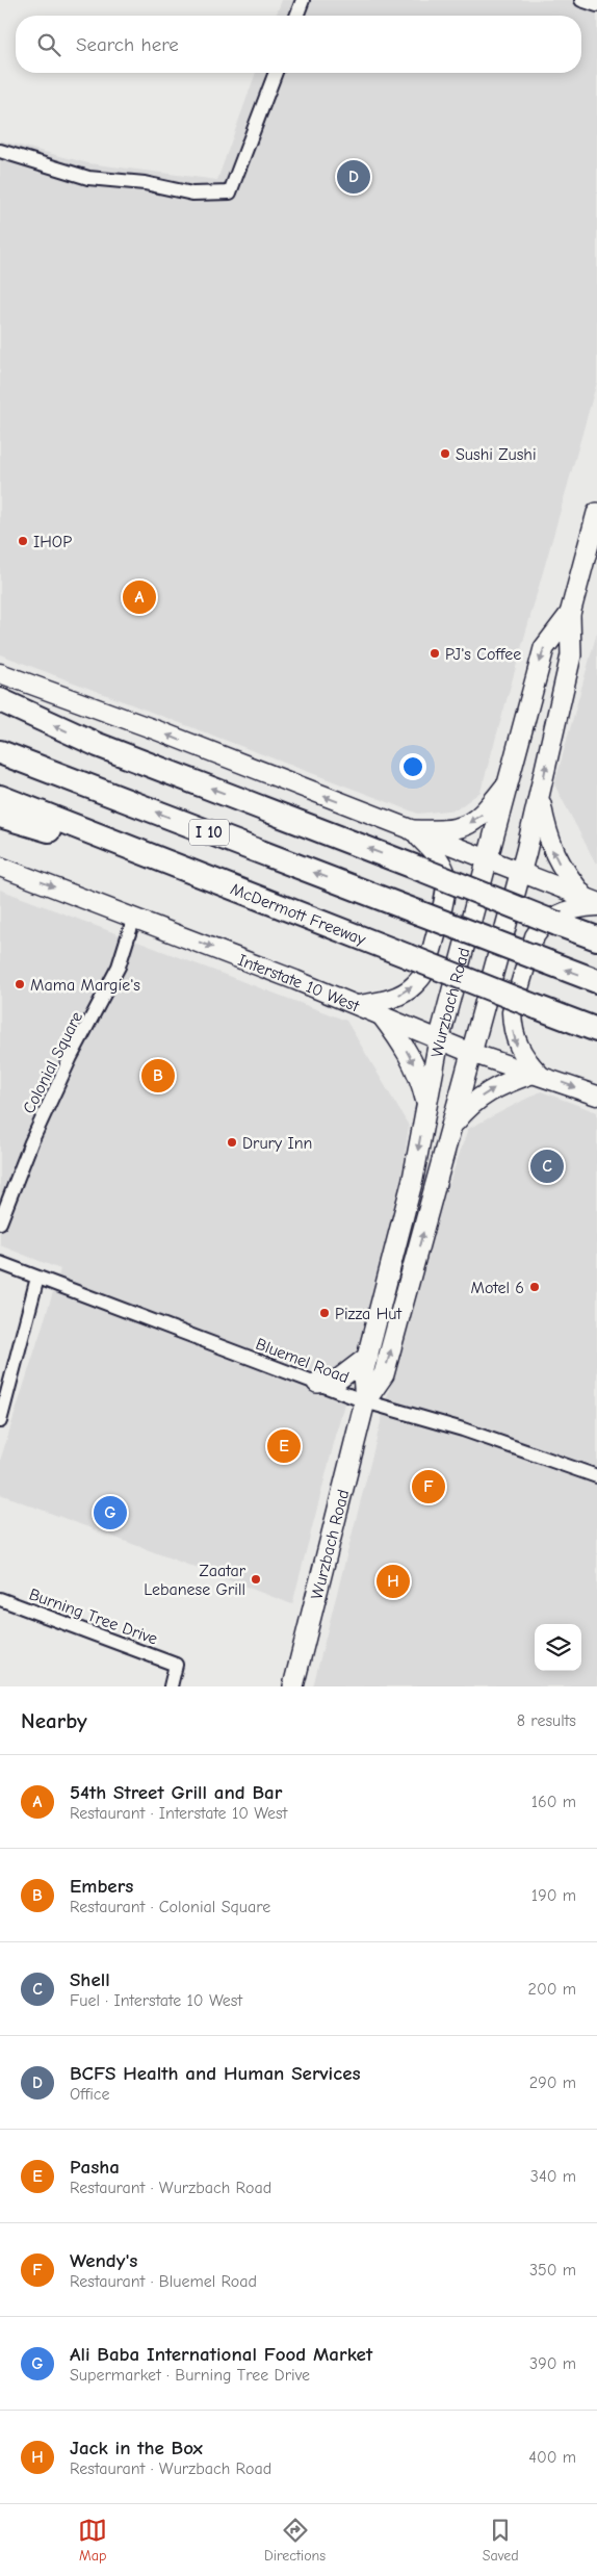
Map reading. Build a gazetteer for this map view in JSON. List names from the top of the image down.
{
  "streets": {
    "highway": ["I 10", "McDermott Freeway"],
    "main road": ["Interstate 10 West", "Wurzbach Road"],
    "street": ["Colonial Square", "Bluemel Road", "Burning Tree Drive"]
  },
  "crossings": [
    ["Interstate 10 West", "Wurzbach Road"],
    ["Interstate 10 West", "Colonial Square"],
    ["Wurzbach Road", "Bluemel Road"]
  ],
  "one_way": ["Interstate 10 West"],
  "places": [
    "Sushi Zushi",
    "IHOP",
    "PJ's Coffee",
    "Mama Margie's",
    "Drury Inn",
    "Motel 6",
    "Pizza Hut",
    "Zaatar Lebanese Grill"
  ],
  "page": {
    "search": "Search here",
    "pins": [
      "D",
      "A",
      "B",
      "C",
      "E",
      "F",
      "G",
      "H"
    ],
    "heading": ["Nearby", "8 results"],
    "list": [
      {
        "mark": "A",
        "name": "54th Street Grill and Bar",
        "note": "Restaurant · Interstate 10 West",
        "value": "160 m"
      },
      {
        "mark": "B",
        "name": "Embers",
        "note": "Restaurant · Colonial Square",
        "value": "190 m"
      },
      {
        "mark": "C",
        "name": "Shell",
        "note": "Fuel · Interstate 10 West",
        "value": "200 m"
      },
      {
        "mark": "D",
        "name": "BCFS Health and Human Services",
        "note": "Office",
        "value": "290 m"
      },
      {
        "mark": "E",
        "name": "Pasha",
        "note": "Restaurant · Wurzbach Road",
        "value": "340 m"
      },
      {
        "mark": "F",
        "name": "Wendy's",
        "note": "Restaurant · Bluemel Road",
        "value": "350 m"
      },
      {
        "mark": "G",
        "name": "Ali Baba International Food Market",
        "note": "Supermarket · Burning Tree Drive",
        "value": "390 m"
      },
      {
        "mark": "H",
        "name": "Jack in the Box",
        "note": "Restaurant · Wurzbach Road",
        "value": "400 m"
      }
    ],
    "nav": ["Map", "Directions", "Saved"]
  }
}
